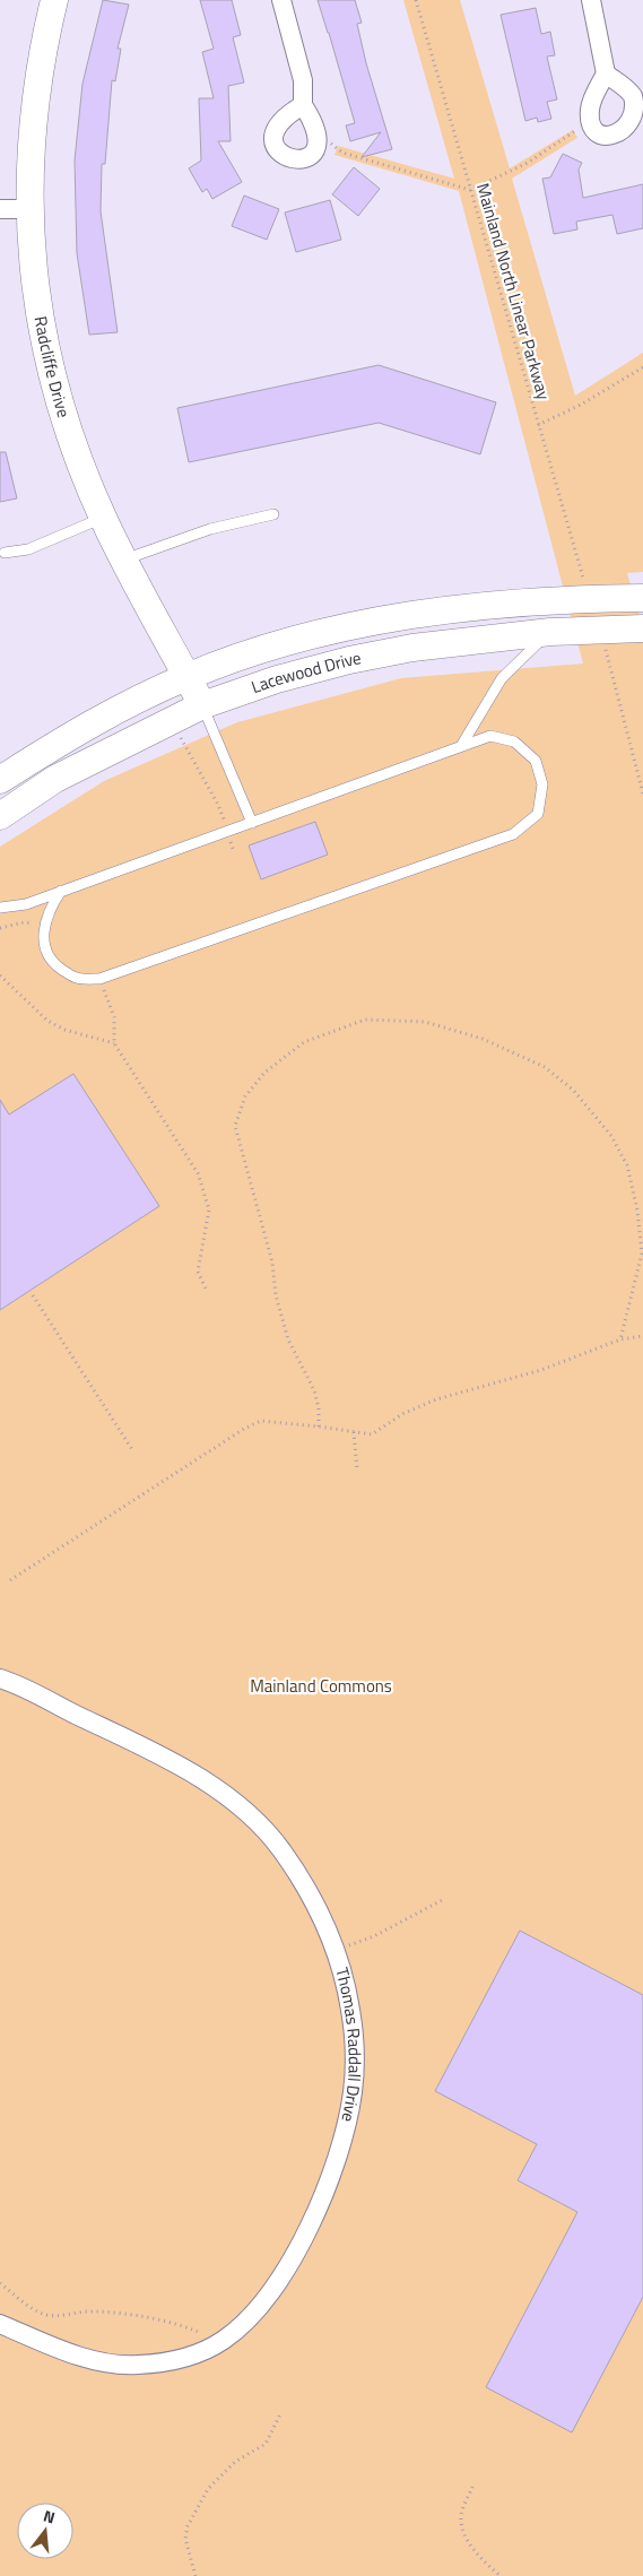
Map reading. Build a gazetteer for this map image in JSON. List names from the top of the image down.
{
  "streets": {
    "main road": ["Radcliffe Drive", "Lacewood Drive"],
    "street": ["Thomas Raddall Drive"],
    "path": ["Mainland North Linear Parkway"]
  },
  "crossings": [
    ["Radcliffe Drive", "Lacewood Drive"]
  ],
  "parks": ["Mainland Commons"],
  "north": "top"
}
